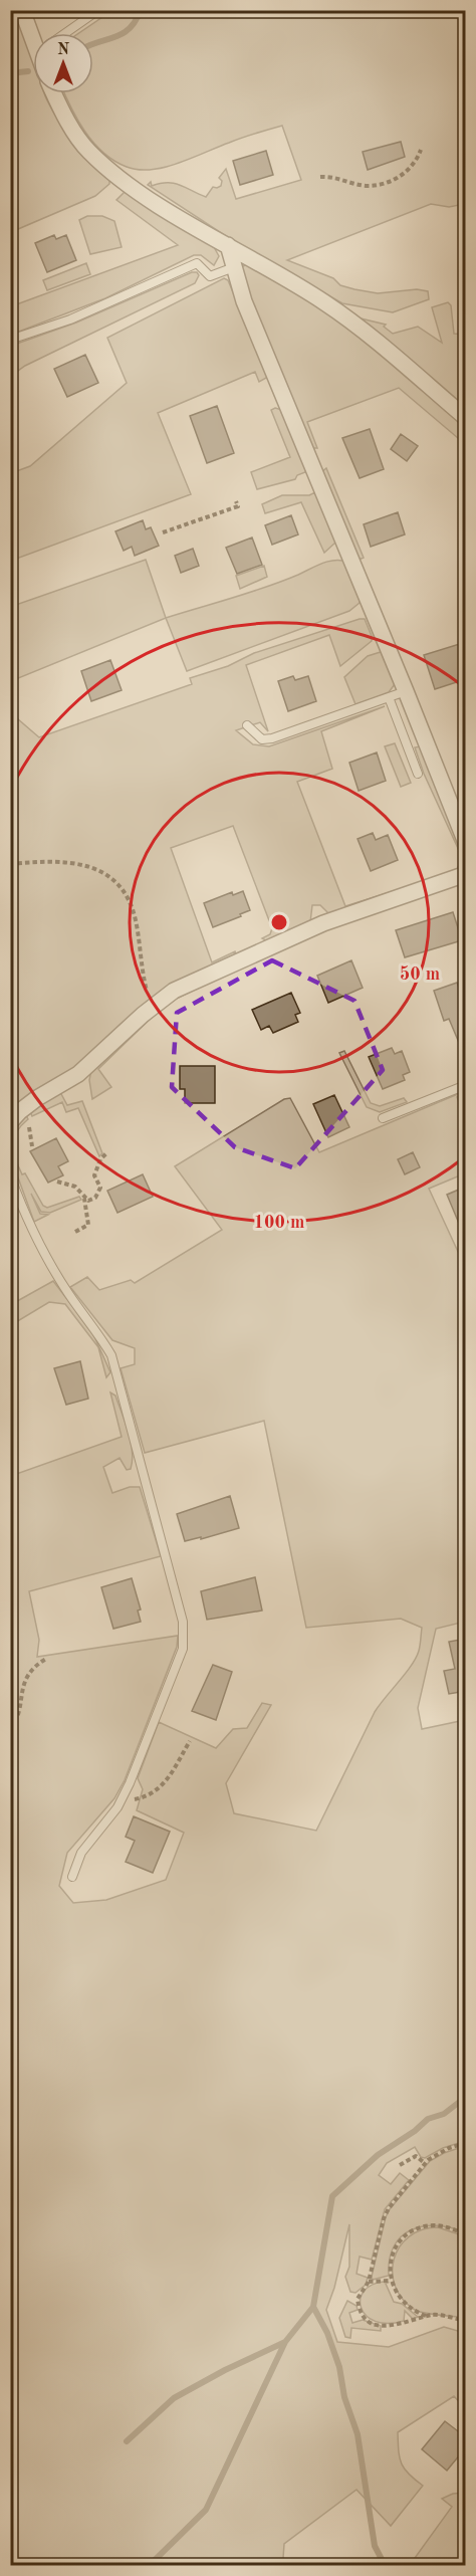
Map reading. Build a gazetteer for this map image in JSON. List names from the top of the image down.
{
  "north": "top",
  "rings": ["50 m", "100 m"]
}
